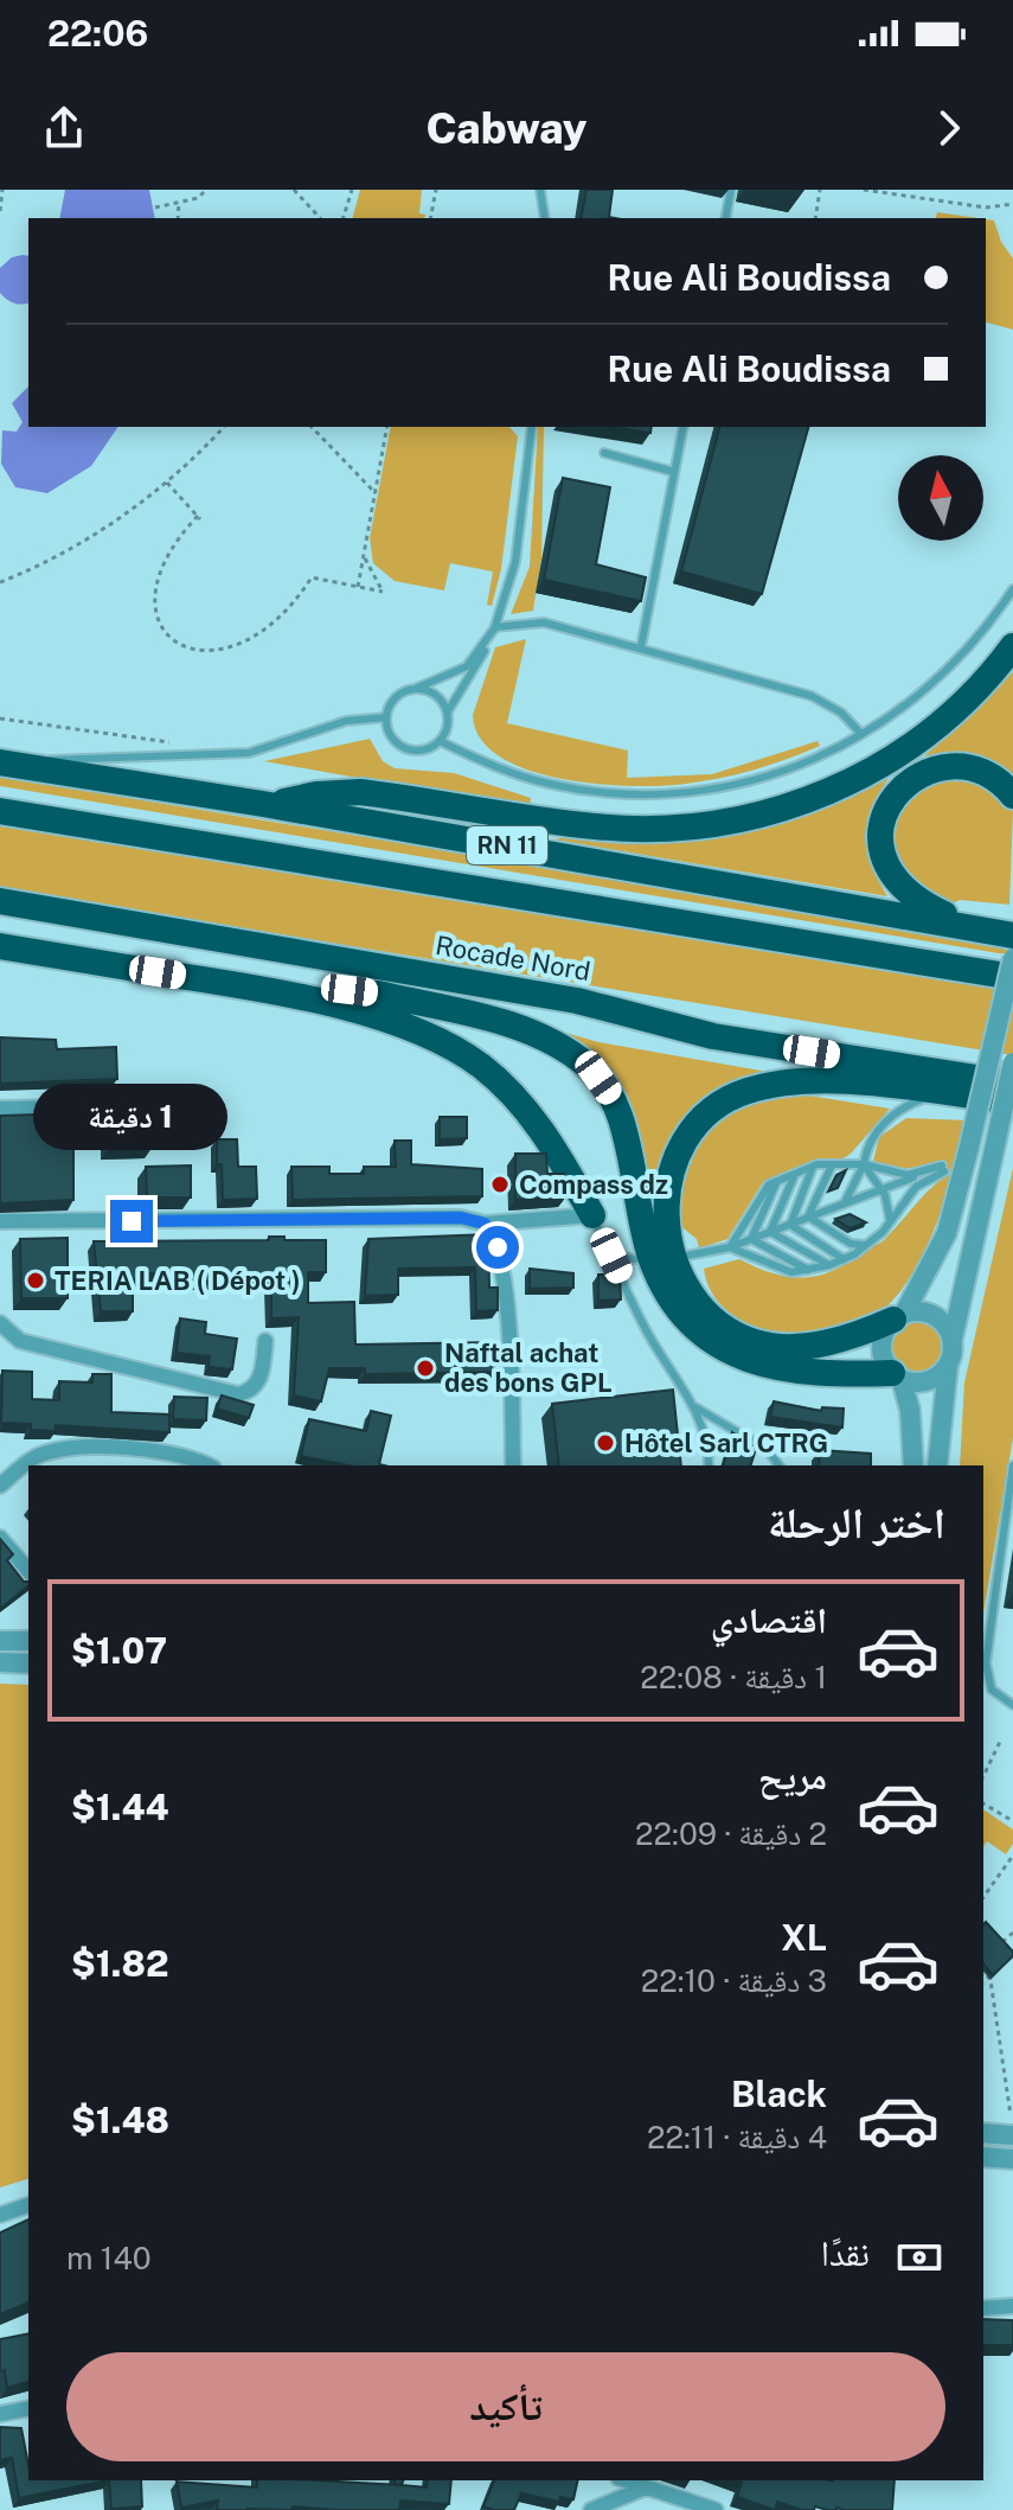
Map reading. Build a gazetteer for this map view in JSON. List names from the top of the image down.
{
  "streets": {
    "highway": ["RN 11", "Rocade Nord"]
  },
  "places": [
    "Compass dz",
    "TERIA LAB ( Dépot )",
    "Naftal achat des bons GPL",
    "Hôtel Sarl CTRG"
  ],
  "north": "top",
  "page": {
    "status": "22:06",
    "header": "Cabway",
    "banner": ["Rue Ali Boudissa", "Rue Ali Boudissa"],
    "bubble": "1 دقيقة",
    "heading": "اختر الرحلة",
    "list": [
      {
        "name": "اقتصادي",
        "note": "1 دقيقة · 22:08",
        "value": "$1.07"
      },
      {
        "name": "مريح",
        "note": "2 دقيقة · 22:09",
        "value": "$1.44"
      },
      {
        "name": "XL",
        "note": "3 دقيقة · 22:10",
        "value": "$1.82"
      },
      {
        "name": "Black",
        "note": "4 دقيقة · 22:11",
        "value": "$1.48"
      }
    ],
    "pay": ["نقدًا", "140 m"],
    "buttons": "تأكيد"
  }
}
